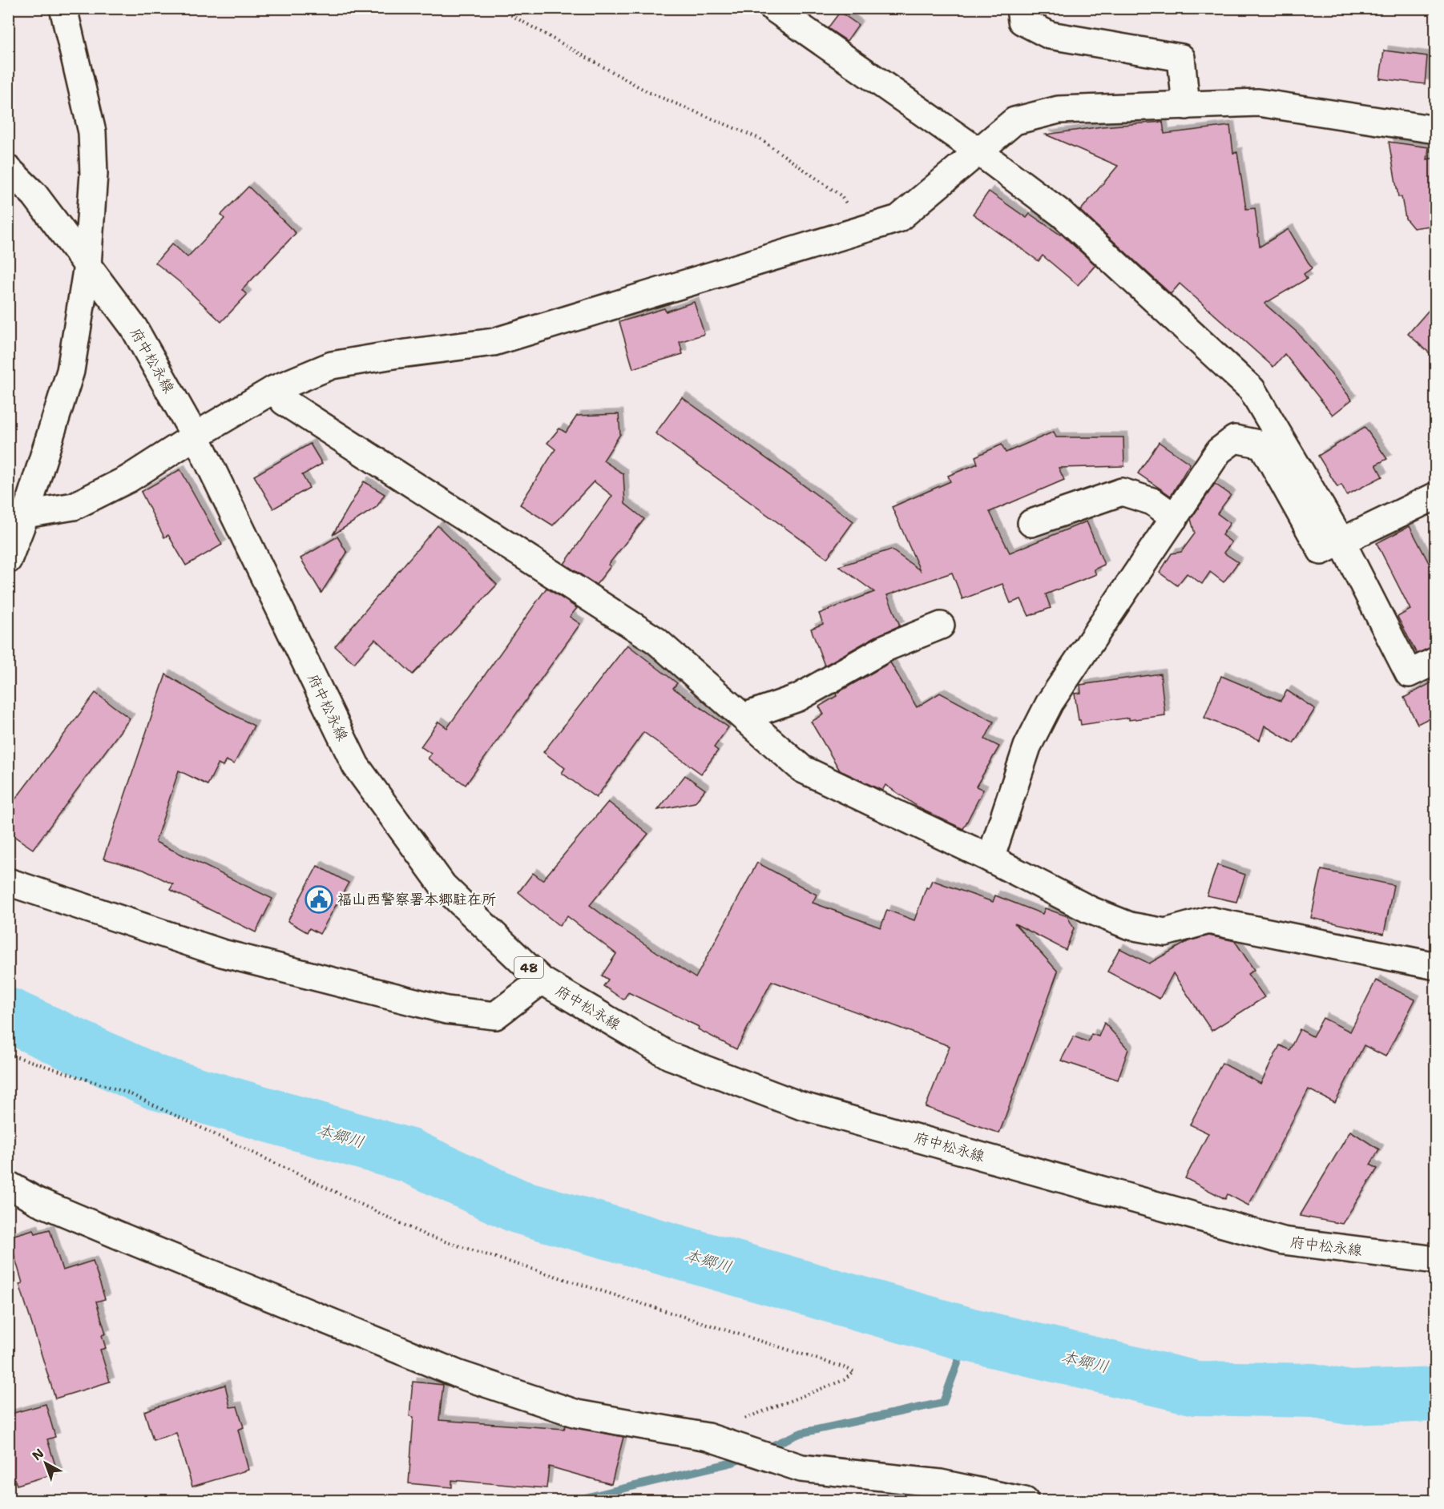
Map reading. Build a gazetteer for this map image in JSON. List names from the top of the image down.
{
  "streets": {
    "street": ["府中松永線", "48"]
  },
  "water": ["本郷川"],
  "places": {
    "public building": ["福山西警察署本郷駐在所"]
  },
  "north": "top left"
}
